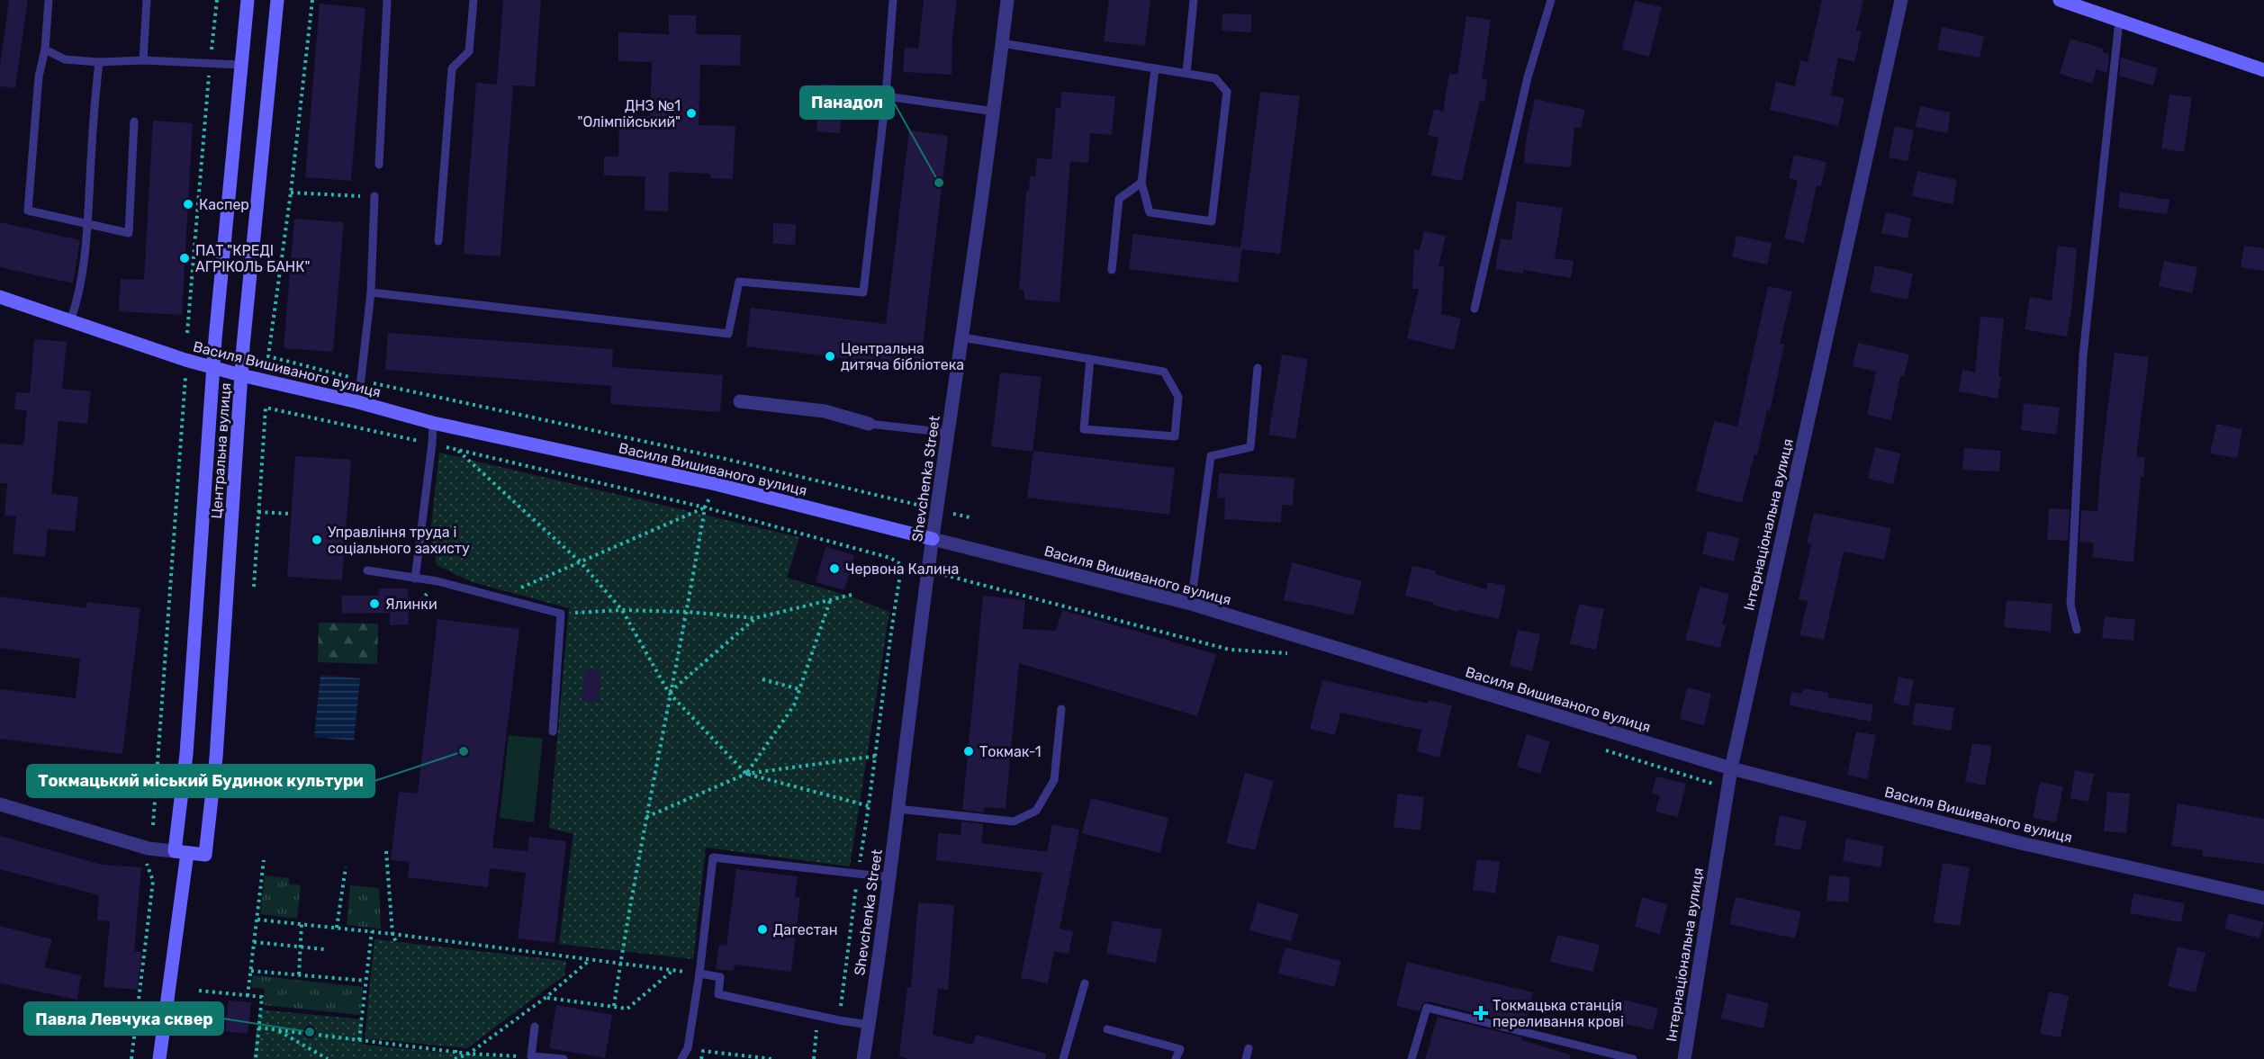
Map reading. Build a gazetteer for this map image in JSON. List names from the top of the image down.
{
  "streets": {
    "street": [
      "Василя Вишиваного вулиця",
      "Центральна вулиця",
      "Shevchenka Street",
      "Інтернаціональна вулиця"
    ]
  },
  "crossings": [
    ["Василя Вишиваного вулиця", "Центральна вулиця"],
    ["Василя Вишиваного вулиця", "Shevchenka Street"],
    ["Василя Вишиваного вулиця", "Інтернаціональна вулиця"]
  ],
  "places": {
    "other": [
      "ДНЗ №1 \"Олімпійський\"",
      "Панадол",
      "Каспер",
      "ПАТ \"КРЕДI АГРIКОЛЬ БАНК\"",
      "Центральна дитяча бібліотека",
      "Управління труда і соціального захисту",
      "Червона Калина",
      "Ялинки",
      "Токмацький міський Будинок культури",
      "Токмак-1",
      "Дагестан",
      "Павла Левчука сквер"
    ],
    "health": ["Токмацька станція переливання крові"]
  }
}
